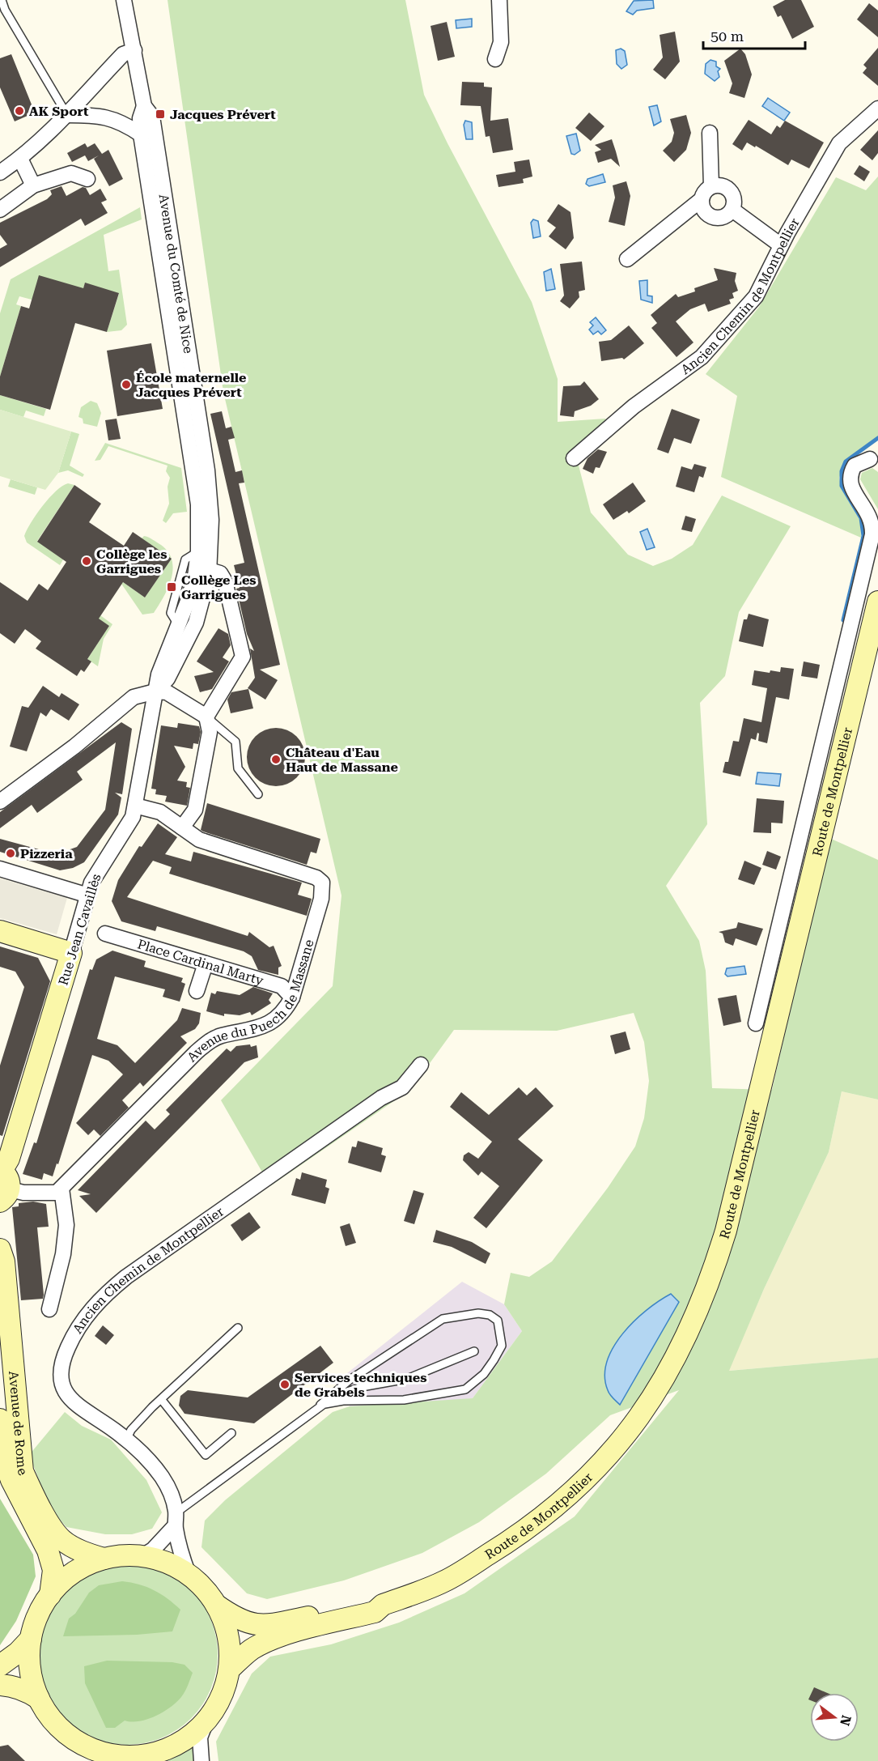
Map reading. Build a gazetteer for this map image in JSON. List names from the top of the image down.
{
  "streets": {
    "main road": ["Route de Montpellier", "Rue Jean Cavaillès", "Avenue de Rome"],
    "street": [
      "Avenue du Comté de Nice",
      "Ancien Chemin de Montpellier",
      "Place Cardinal Marty",
      "Avenue du Puech de Massane"
    ]
  },
  "crossings": [
    ["Avenue du Comté de Nice", "Rue Jean Cavaillès"],
    ["Rue Jean Cavaillès", "Avenue du Puech de Massane"],
    ["Place Cardinal Marty", "Avenue du Puech de Massane"]
  ],
  "places": {
    "other": [
      "AK Sport",
      "École maternelle Jacques Prévert",
      "Collège les Garrigues",
      "Château d'Eau Haut de Massane",
      "Pizzeria",
      "Services techniques de Grabels"
    ],
    "transit": ["Jacques Prévert", "Collège Les Garrigues"]
  },
  "scale_bar": "50 m",
  "north": "right"
}
